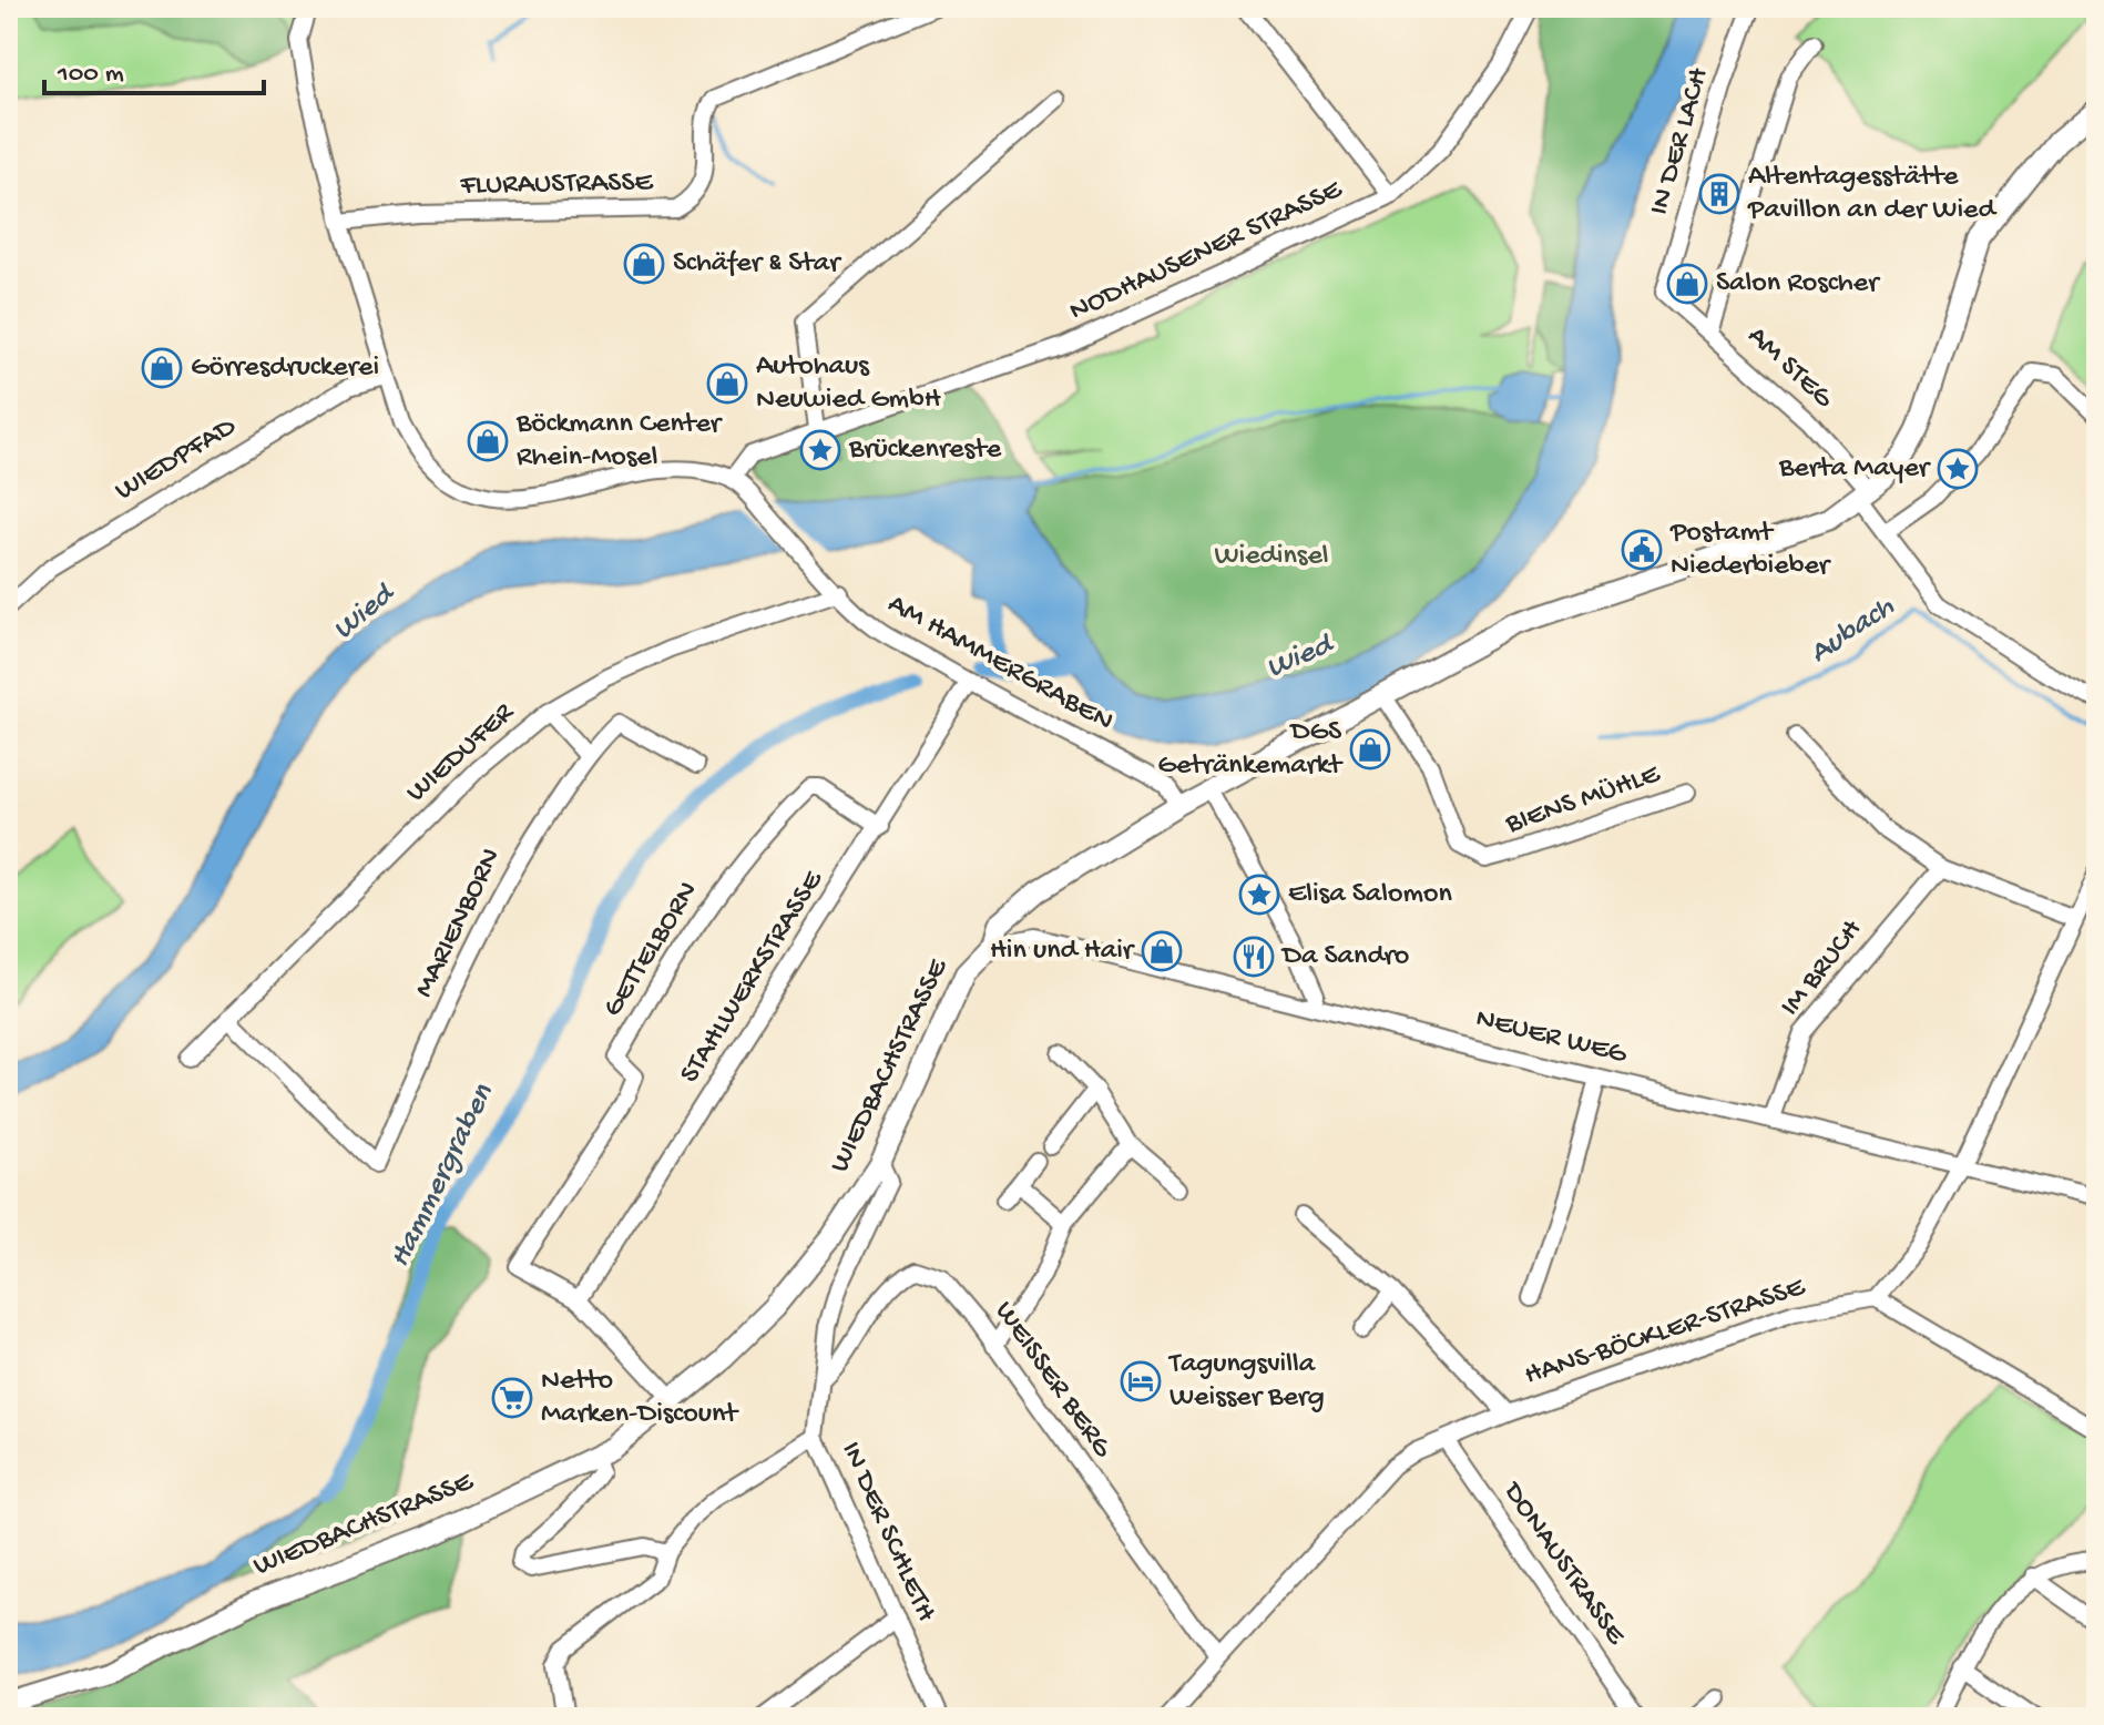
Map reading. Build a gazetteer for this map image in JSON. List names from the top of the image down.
{
  "streets": {
    "main road": ["WIEDBACHSTRASSE"],
    "street": [
      "IN DER LACH",
      "FLURAUSTRASSE",
      "NODHAUSENER STRASSE",
      "AM STEG",
      "WIEDPFAD",
      "AM HAMMERGRABEN",
      "WIEDUFER",
      "BIENS MÜHLE",
      "MARIENBORN",
      "GETTELBORN",
      "IM BRUCH",
      "STAHLWERKSTRASSE",
      "NEUER WEG",
      "HANS-BÖCKLER-STRASSE",
      "WEISSER BERG",
      "IN DER SCHLETH",
      "DONAUSTRASSE"
    ]
  },
  "crossings": [
    ["IN DER LACH", "AM STEG"],
    ["NODHAUSENER STRASSE", "AM HAMMERGRABEN"],
    ["AM STEG", "WIEDBACHSTRASSE"],
    ["AM HAMMERGRABEN", "WIEDUFER"],
    ["AM HAMMERGRABEN", "STAHLWERKSTRASSE"],
    ["AM HAMMERGRABEN", "WIEDBACHSTRASSE"],
    ["WIEDUFER", "MARIENBORN"],
    ["BIENS MÜHLE", "WIEDBACHSTRASSE"],
    ["GETTELBORN", "STAHLWERKSTRASSE"],
    ["IM BRUCH", "NEUER WEG"],
    ["NEUER WEG", "WIEDBACHSTRASSE"],
    ["WIEDBACHSTRASSE", "IN DER SCHLETH"],
    ["HANS-BÖCKLER-STRASSE", "WEISSER BERG"],
    ["HANS-BÖCKLER-STRASSE", "DONAUSTRASSE"],
    ["WEISSER BERG", "IN DER SCHLETH"]
  ],
  "water": ["Wied", "Aubach", "Hammergraben"],
  "parks": ["Wiedinsel"],
  "places": {
    "building": ["Altentagesstätte Pavillon an der Wied"],
    "shop": [
      "Schäfer & Star",
      "Salon Roscher",
      "Görresdruckerei",
      "Autohaus Neuwied GmbH",
      "Böckmann Center Rhein-Mosel",
      "DGS Getränkemarkt",
      "Hin und Hair"
    ],
    "place": ["Brückenreste", "Berta Mayer", "Elisa Salomon"],
    "public building": ["Postamt Niederbieber"],
    "restaurant": ["Da Sandro"],
    "hotel": ["Tagungsvilla Weisser Berg"],
    "supermarket": ["Netto Marken-Discount"]
  },
  "scale_bar": "100 m"
}
